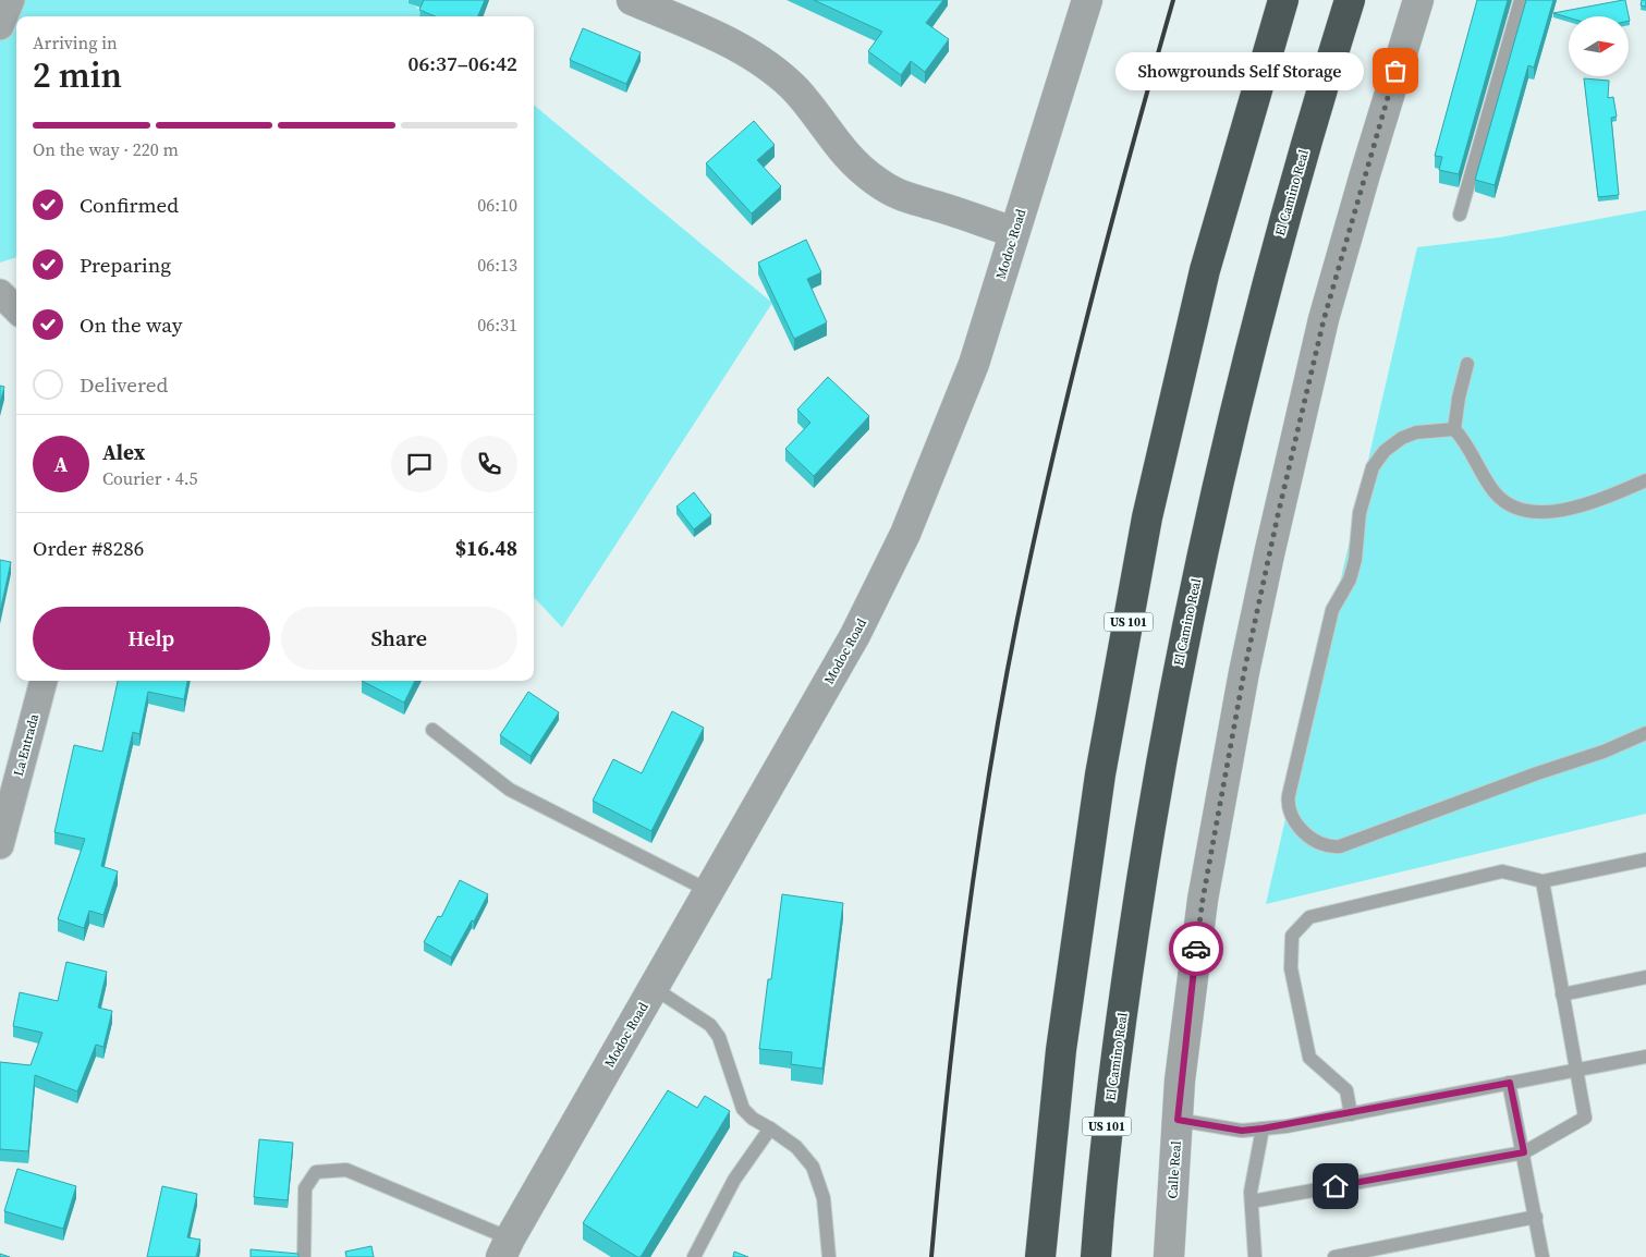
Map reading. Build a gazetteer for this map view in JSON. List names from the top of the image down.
{
  "streets": {
    "highway": ["El Camino Real", "US 101"],
    "street": ["Modoc Road", "La Entrada", "Calle Real"]
  },
  "places": ["Showgrounds Self Storage"],
  "north": "right",
  "page": {
    "heading": ["2 min", "Arriving in", "06:37–06:42"],
    "panel": [
      "Alex",
      "Courier · 4.5",
      "Order #8286",
      "$16.48"
    ],
    "bubble": "Showgrounds Self Storage",
    "bar": "On the way · 220 m",
    "list": [
      ["Confirmed", "06:10"],
      ["Preparing", "06:13"],
      ["On the way", "06:31"],
      "Delivered"
    ],
    "round": "A",
    "buttons": ["Help", "Share"]
  }
}
